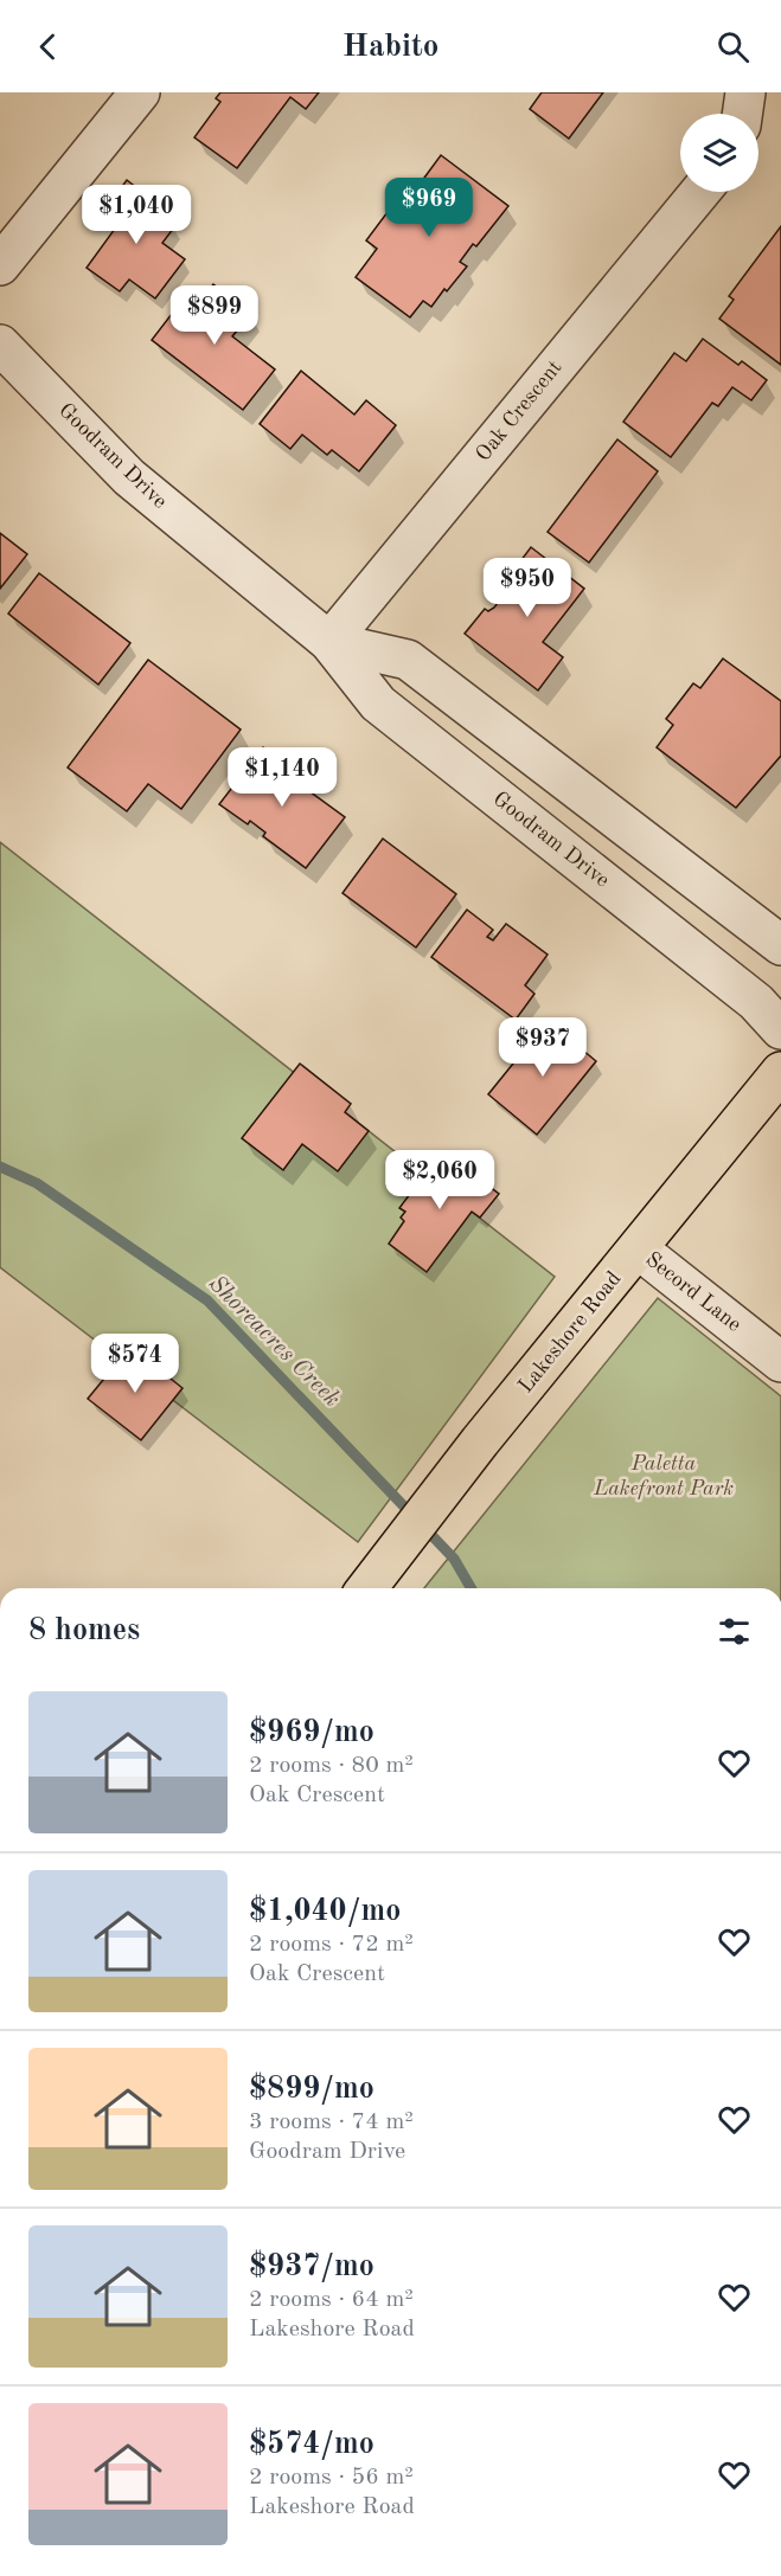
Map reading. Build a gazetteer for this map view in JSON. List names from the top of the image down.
{
  "streets": {
    "main road": ["Lakeshore Road"],
    "street": ["Oak Crescent", "Goodram Drive", "Secord Lane"]
  },
  "crossings": [
    ["Oak Crescent", "Goodram Drive"],
    ["Secord Lane", "Lakeshore Road"]
  ],
  "water": ["Shoreacres Creek"],
  "parks": ["Paletta Lakefront Park"],
  "page": {
    "header": "Habito",
    "price": [
      "$969",
      "$1,040",
      "$899",
      "$950",
      "$1,140",
      "$937",
      "$2,060",
      "$574"
    ],
    "heading": "8 homes",
    "list": [
      {
        "name": "$969/mo",
        "note": "2 rooms · 80 m² · Oak Crescent"
      },
      {
        "name": "$1,040/mo",
        "note": "2 rooms · 72 m² · Oak Crescent"
      },
      {
        "name": "$899/mo",
        "note": "3 rooms · 74 m² · Goodram Drive"
      },
      {
        "name": "$937/mo",
        "note": "2 rooms · 64 m² · Lakeshore Road"
      },
      {
        "name": "$574/mo",
        "note": "2 rooms · 56 m² · Lakeshore Road"
      }
    ]
  }
}
